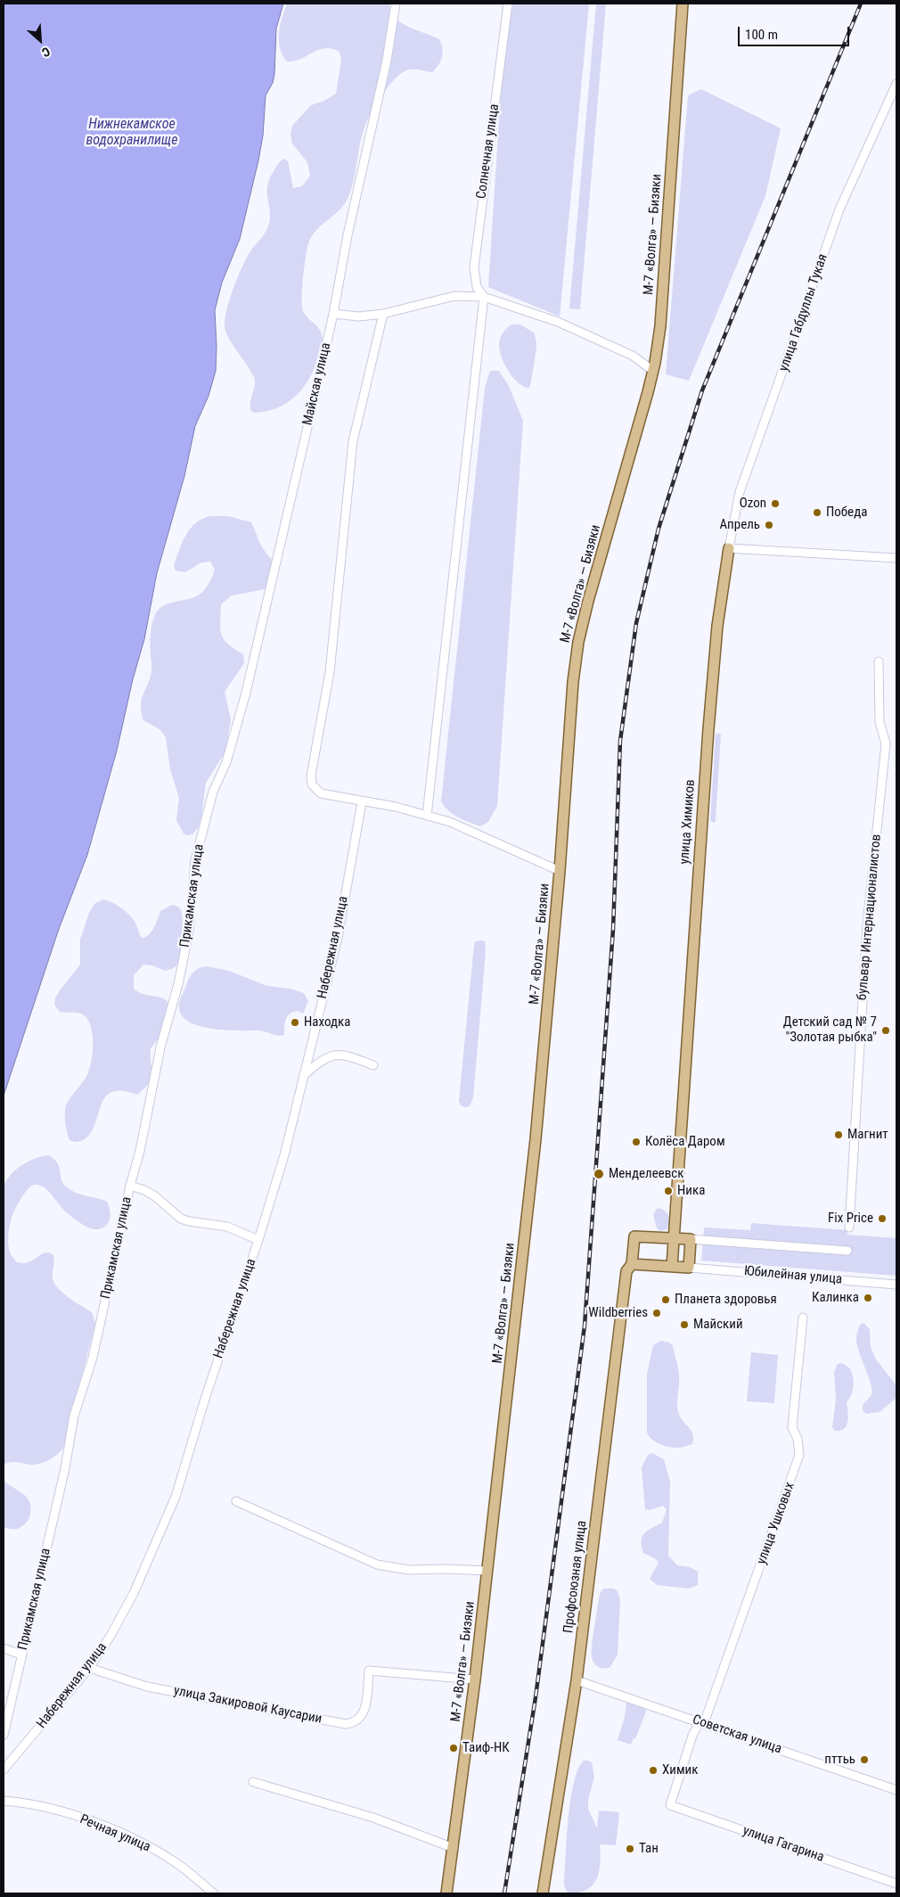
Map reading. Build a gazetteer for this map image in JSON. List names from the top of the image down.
{
  "streets": {
    "main road": ["М-7 «Волга» — Бизяки", "улица Химиков", "Профсоюзная улица"],
    "street": [
      "Солнечная улица",
      "улица Габдуллы Тукая",
      "Майская улица",
      "Прикамская улица",
      "бульвар Интернационалистов",
      "Набережная улица",
      "Юбилейная улица",
      "улица Ушковых",
      "улица Закировой Каусарии",
      "Советская улица",
      "Речная улица",
      "улица Гагарина"
    ]
  },
  "crossings": [
    ["М-7 «Волга» — Бизяки", "улица Закировой Каусарии"],
    ["улица Габдуллы Тукая", "улица Химиков"],
    ["Майская улица", "Прикамская улица"],
    ["улица Химиков", "Профсоюзная улица"],
    ["Набережная улица", "улица Закировой Каусарии"],
    ["улица Ушковых", "Советская улица"],
    ["улица Ушковых", "улица Гагарина"],
    ["Профсоюзная улица", "Советская улица"]
  ],
  "water": ["Нижнекамское водохранилище"],
  "places": [
    "Ozon",
    "Победа",
    "Апрель",
    "Находка",
    "Детский сад № 7 \"Золотая рыбка\"",
    "Магнит",
    "Колёса Даром",
    "Менделеевск",
    "Ника",
    "Fix Price",
    "Калинка",
    "Планета здоровья",
    "Wildberries",
    "Майский",
    "Таиф-НК",
    "пттьь",
    "Химик",
    "Тан"
  ],
  "scale_bar": "100 m",
  "north": "bottom right"
}
